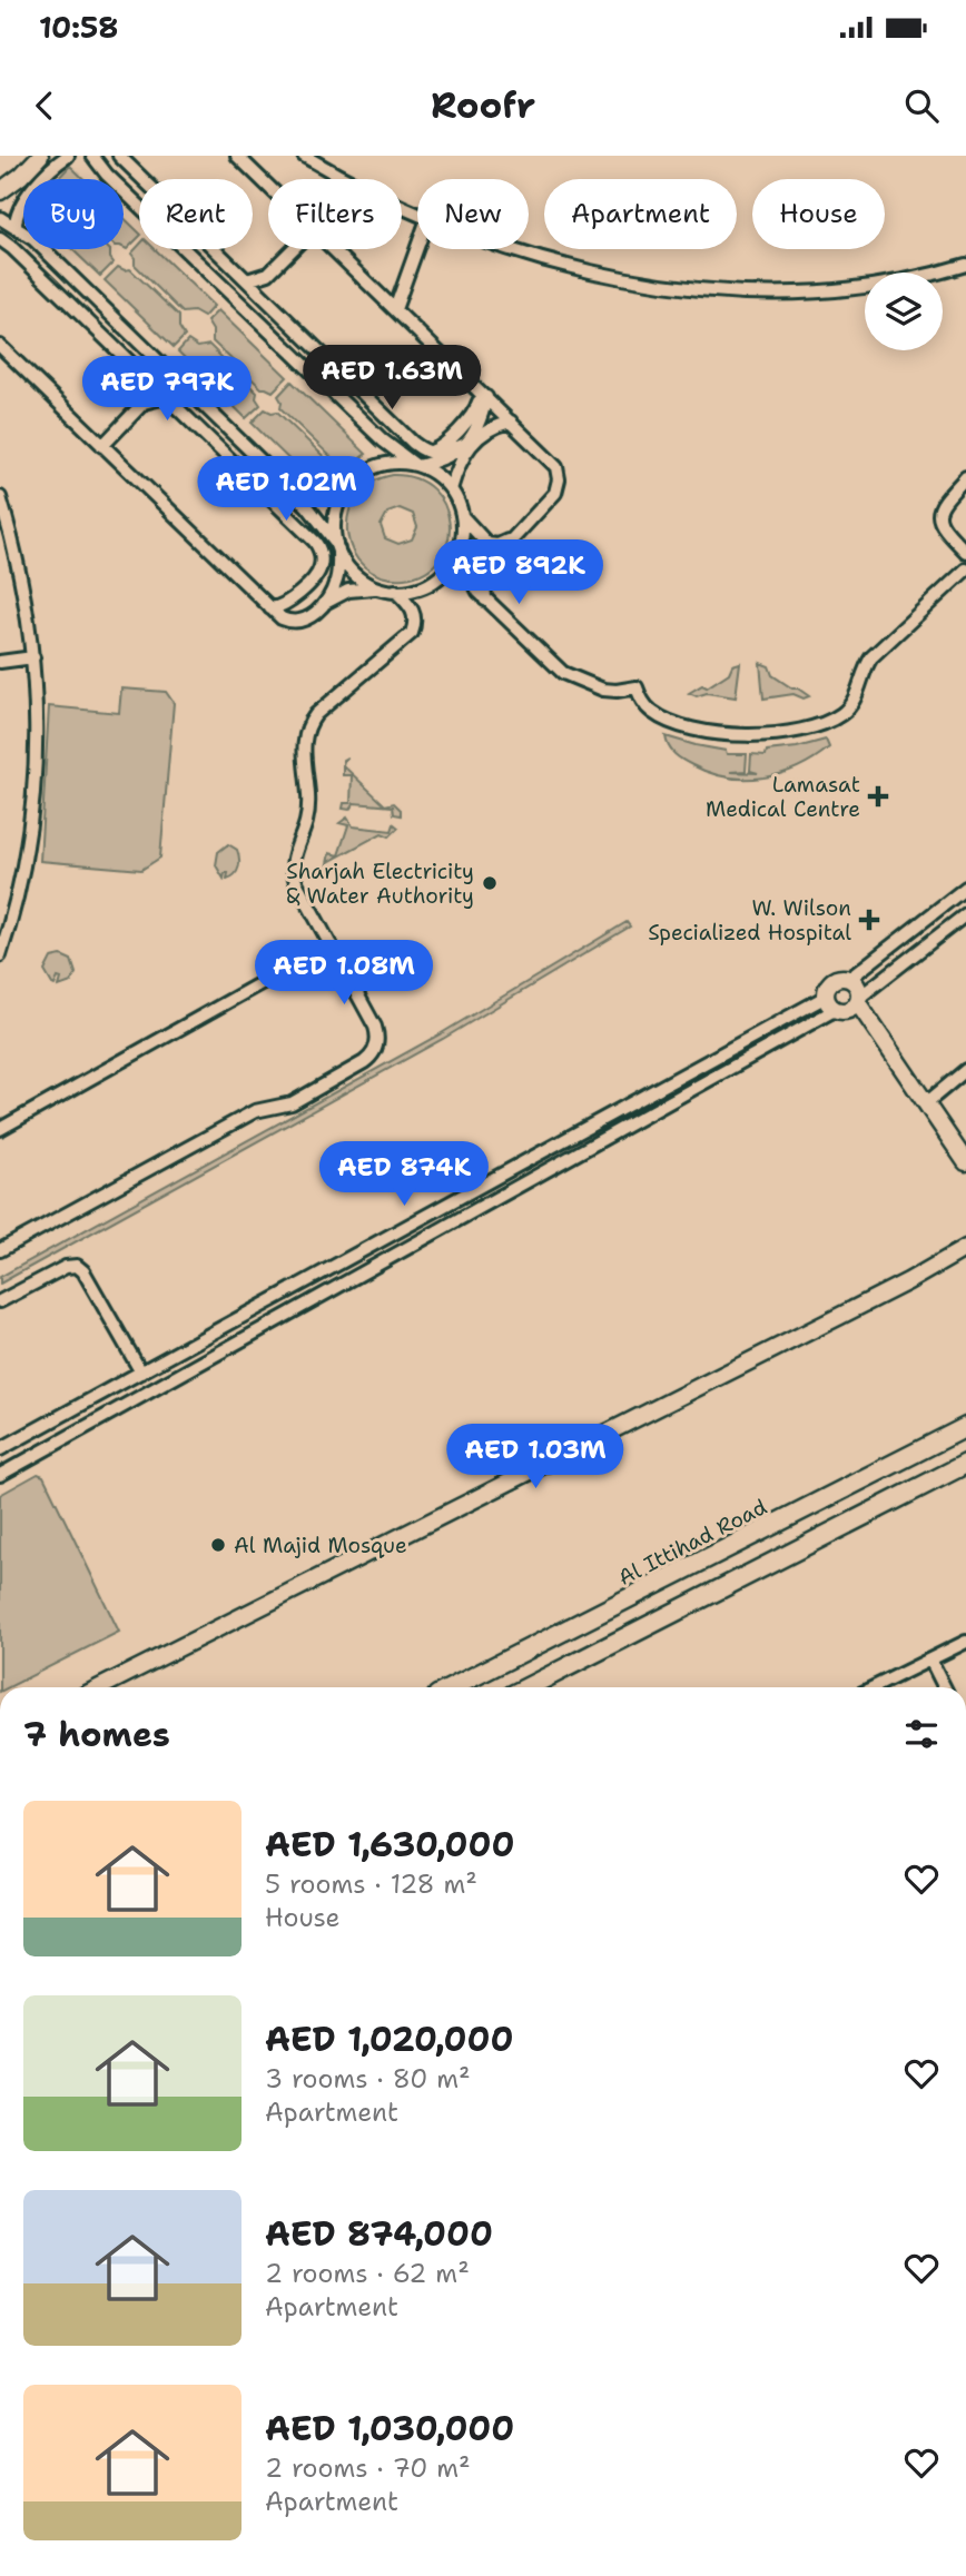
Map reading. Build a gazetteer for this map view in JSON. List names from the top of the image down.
{
  "streets": {
    "highway": ["Al Ittihad Road"]
  },
  "places": {
    "health": ["Lamasat Medical Centre", "W. Wilson Specialized Hospital"],
    "other": ["Sharjah Electricity & Water Authority", "Al Majid Mosque"]
  },
  "page": {
    "status": "10:58",
    "header": "Roofr",
    "chip": [
      "Buy",
      "Rent",
      "Filters",
      "New",
      "Apartment",
      "House"
    ],
    "price": [
      "AED 1.63M",
      "AED 797K",
      "AED 1.02M",
      "AED 892K",
      "AED 1.08M",
      "AED 874K",
      "AED 1.03M"
    ],
    "heading": "7 homes",
    "list": [
      {
        "name": "AED 1,630,000",
        "note": "5 rooms · 128 m² · House"
      },
      {
        "name": "AED 1,020,000",
        "note": "3 rooms · 80 m² · Apartment"
      },
      {
        "name": "AED 874,000",
        "note": "2 rooms · 62 m² · Apartment"
      },
      {
        "name": "AED 1,030,000",
        "note": "2 rooms · 70 m² · Apartment"
      }
    ]
  }
}
